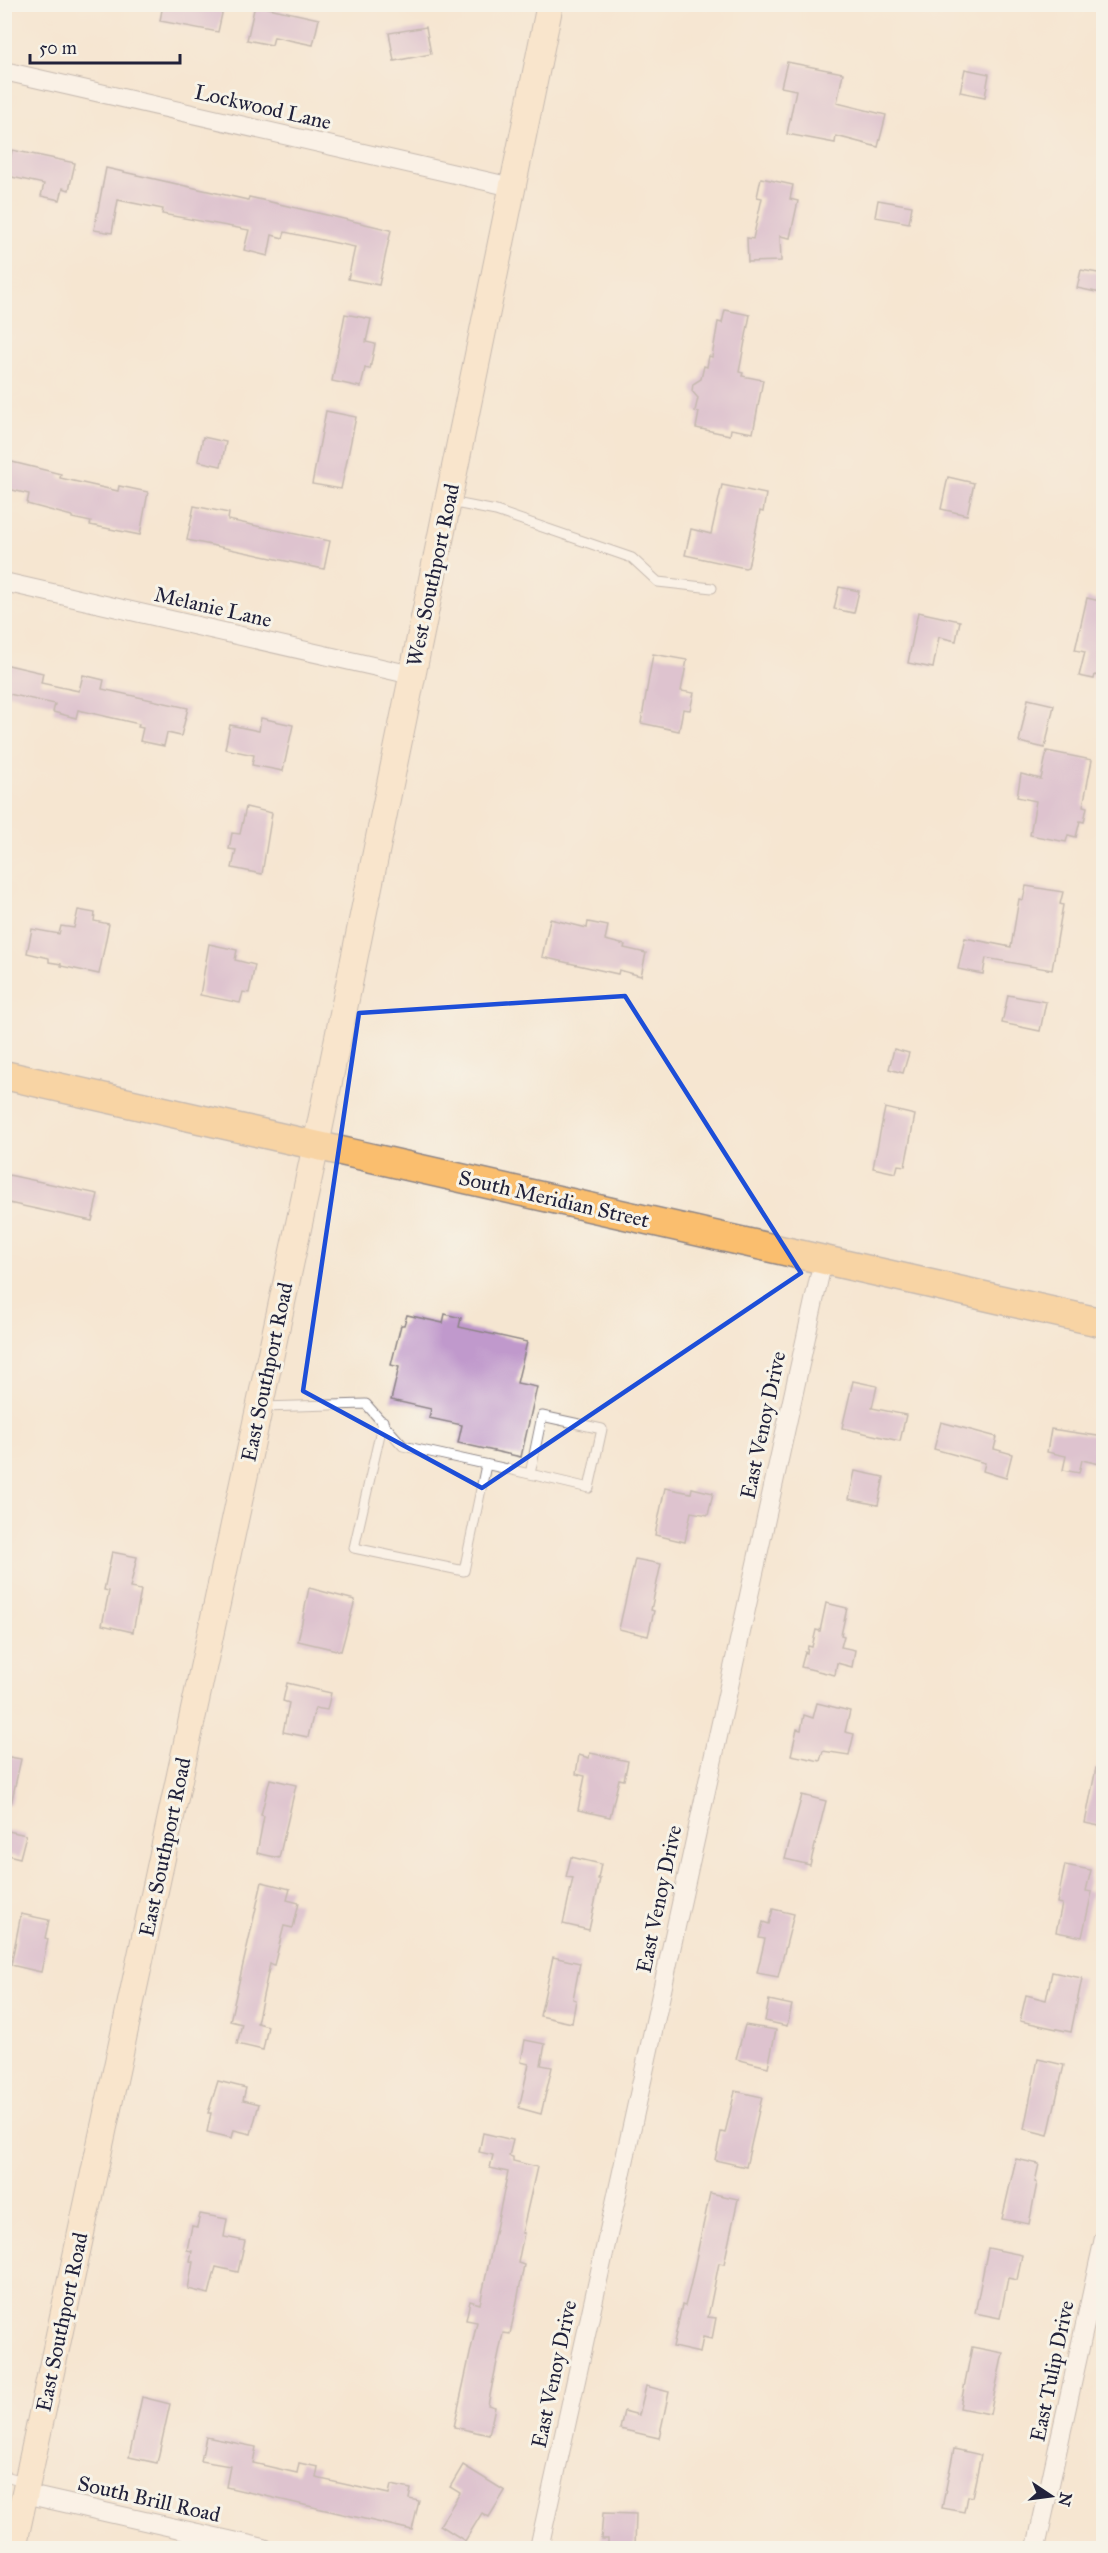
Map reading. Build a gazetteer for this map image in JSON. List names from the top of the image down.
{
  "streets": {
    "main road": ["West Southport Road", "South Meridian Street", "East Southport Road"],
    "street": [
      "Lockwood Lane",
      "Melanie Lane",
      "East Venoy Drive",
      "East Tulip Drive",
      "South Brill Road"
    ]
  },
  "crossings": [
    ["Lockwood Lane", "West Southport Road"],
    ["West Southport Road", "Melanie Lane"],
    ["West Southport Road", "South Meridian Street"],
    ["West Southport Road", "East Southport Road"],
    ["South Meridian Street", "East Southport Road"],
    ["South Meridian Street", "East Venoy Drive"],
    ["East Southport Road", "South Brill Road"]
  ],
  "scale_bar": "50 m",
  "north": "right"
}
